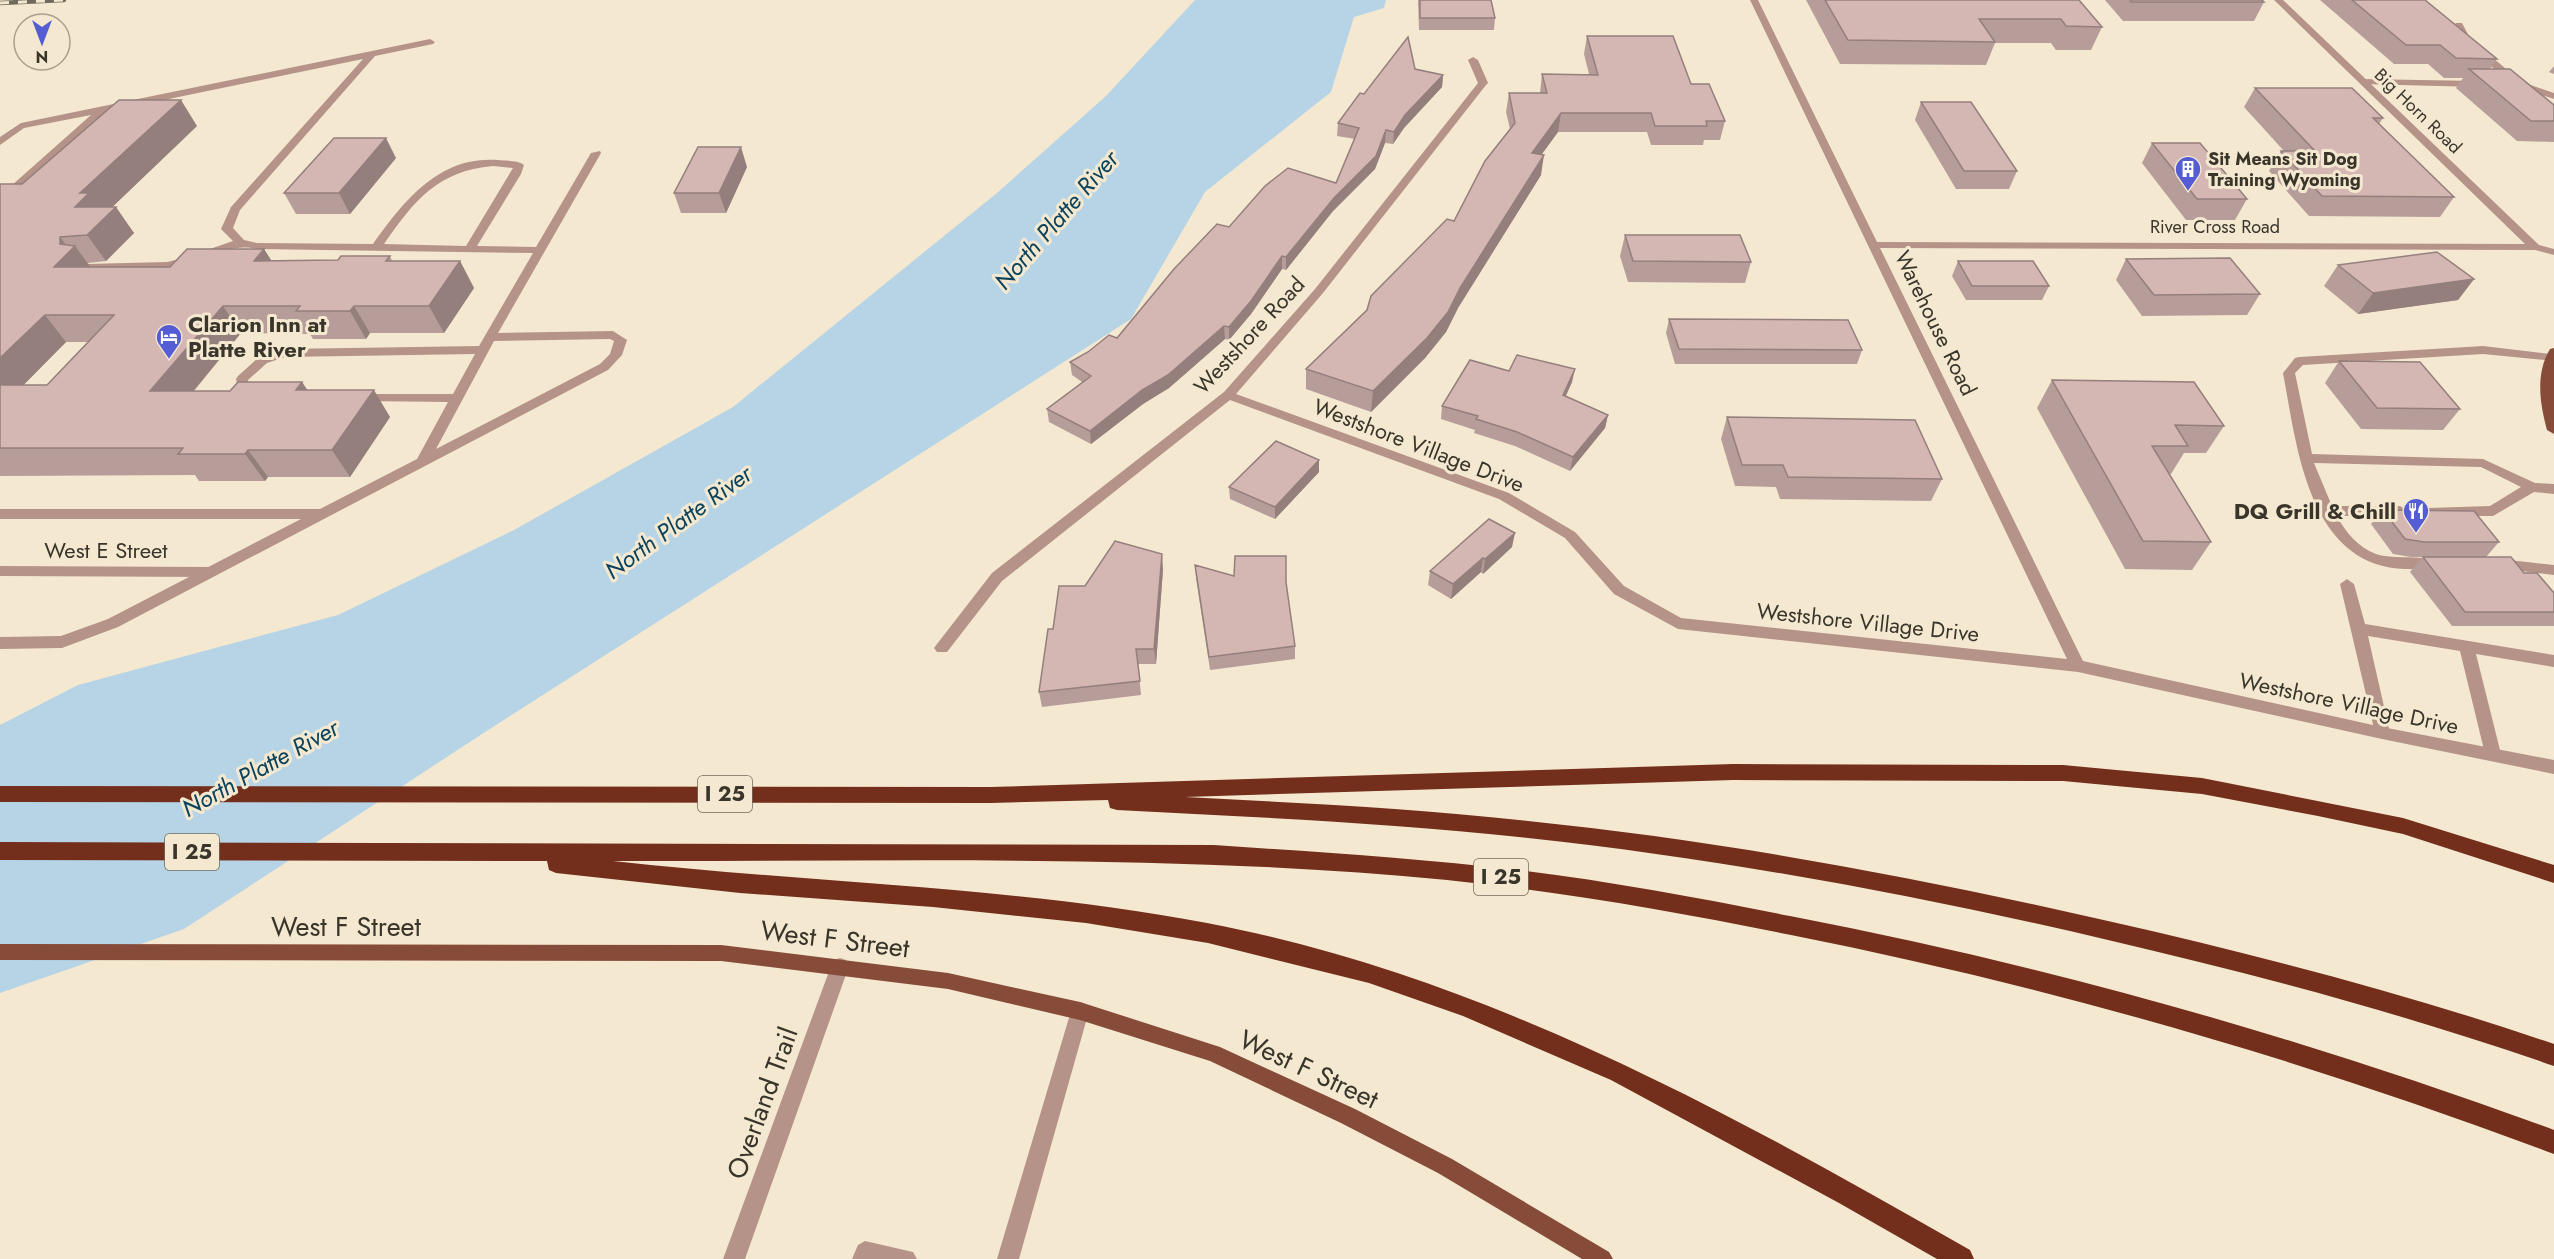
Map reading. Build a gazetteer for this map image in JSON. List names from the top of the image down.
{
  "streets": {
    "highway": ["I 25"],
    "main road": ["West F Street"],
    "street": [
      "Big Horn Road",
      "River Cross Road",
      "Warehouse Road",
      "Westshore Road",
      "Westshore Village Drive",
      "West E Street",
      "Overland Trail"
    ]
  },
  "crossings": [
    ["Big Horn Road", "River Cross Road"],
    ["River Cross Road", "Warehouse Road"],
    ["Warehouse Road", "Westshore Village Drive"],
    ["Westshore Road", "Westshore Village Drive"],
    ["West F Street", "Overland Trail"]
  ],
  "water": ["North Platte River"],
  "places": {
    "building": ["Sit Means Sit Dog Training Wyoming"],
    "hotel": ["Clarion Inn at Platte River"],
    "restaurant": ["DQ Grill & Chill"]
  },
  "north": "bottom"
}
